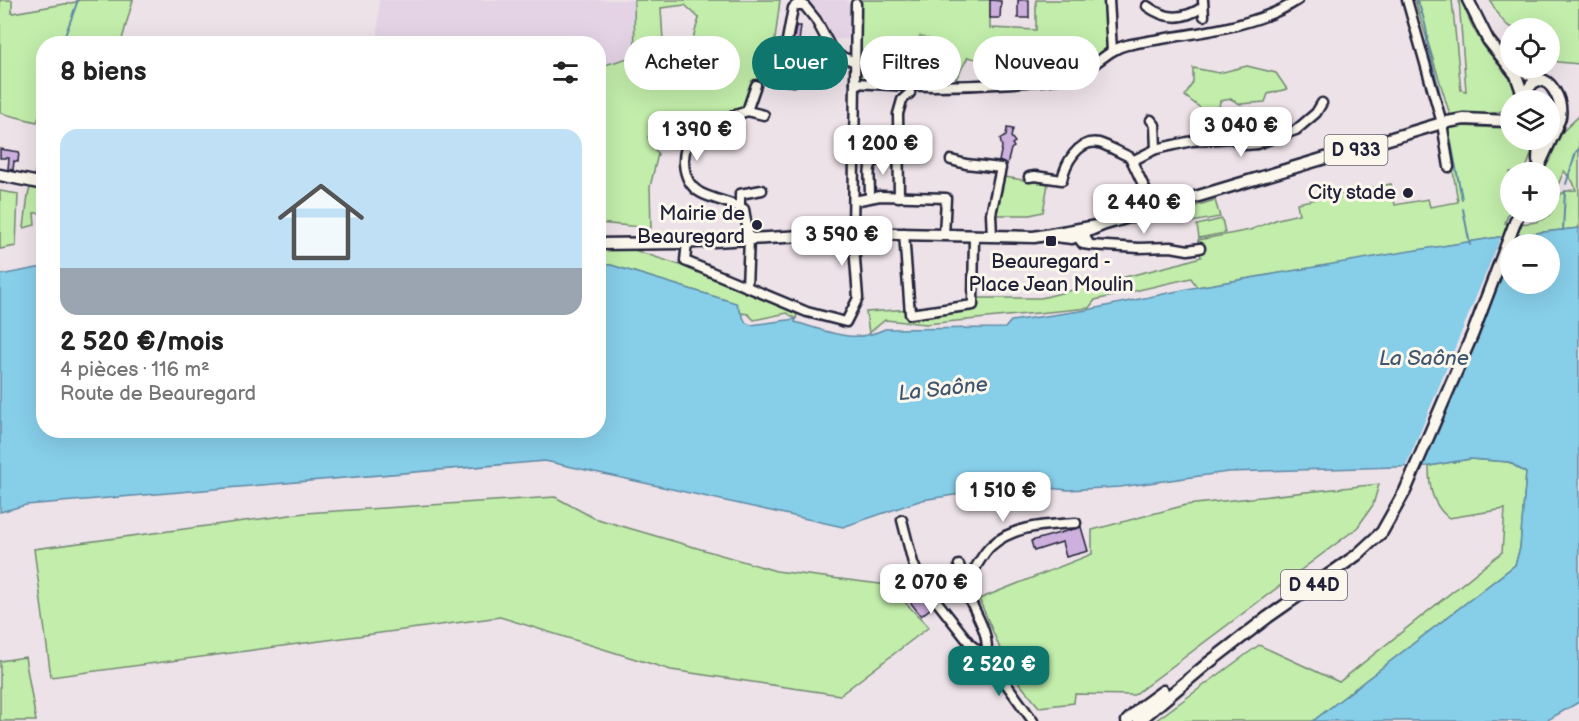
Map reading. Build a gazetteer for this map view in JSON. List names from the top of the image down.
{
  "streets": {
    "main road": ["D 933", "D 44D"]
  },
  "water": ["La Saône"],
  "places": {
    "other": ["City stade", "Mairie de Beauregard"],
    "transit": ["Beauregard - Place Jean Moulin"]
  },
  "page": {
    "map_buttons": ["+", "−"],
    "chip": [
      "Acheter",
      "Louer",
      "Filtres",
      "Nouveau"
    ],
    "heading": "8 biens",
    "price": [
      "3 040 €",
      "1 390 €",
      "1 200 €",
      "2 440 €",
      "3 590 €",
      "1 510 €",
      "2 070 €",
      "2 520 €"
    ],
    "list": [
      {
        "name": "2 520 €/mois",
        "note": "4 pièces · 116 m² · Route de Beauregard"
      }
    ]
  }
}
